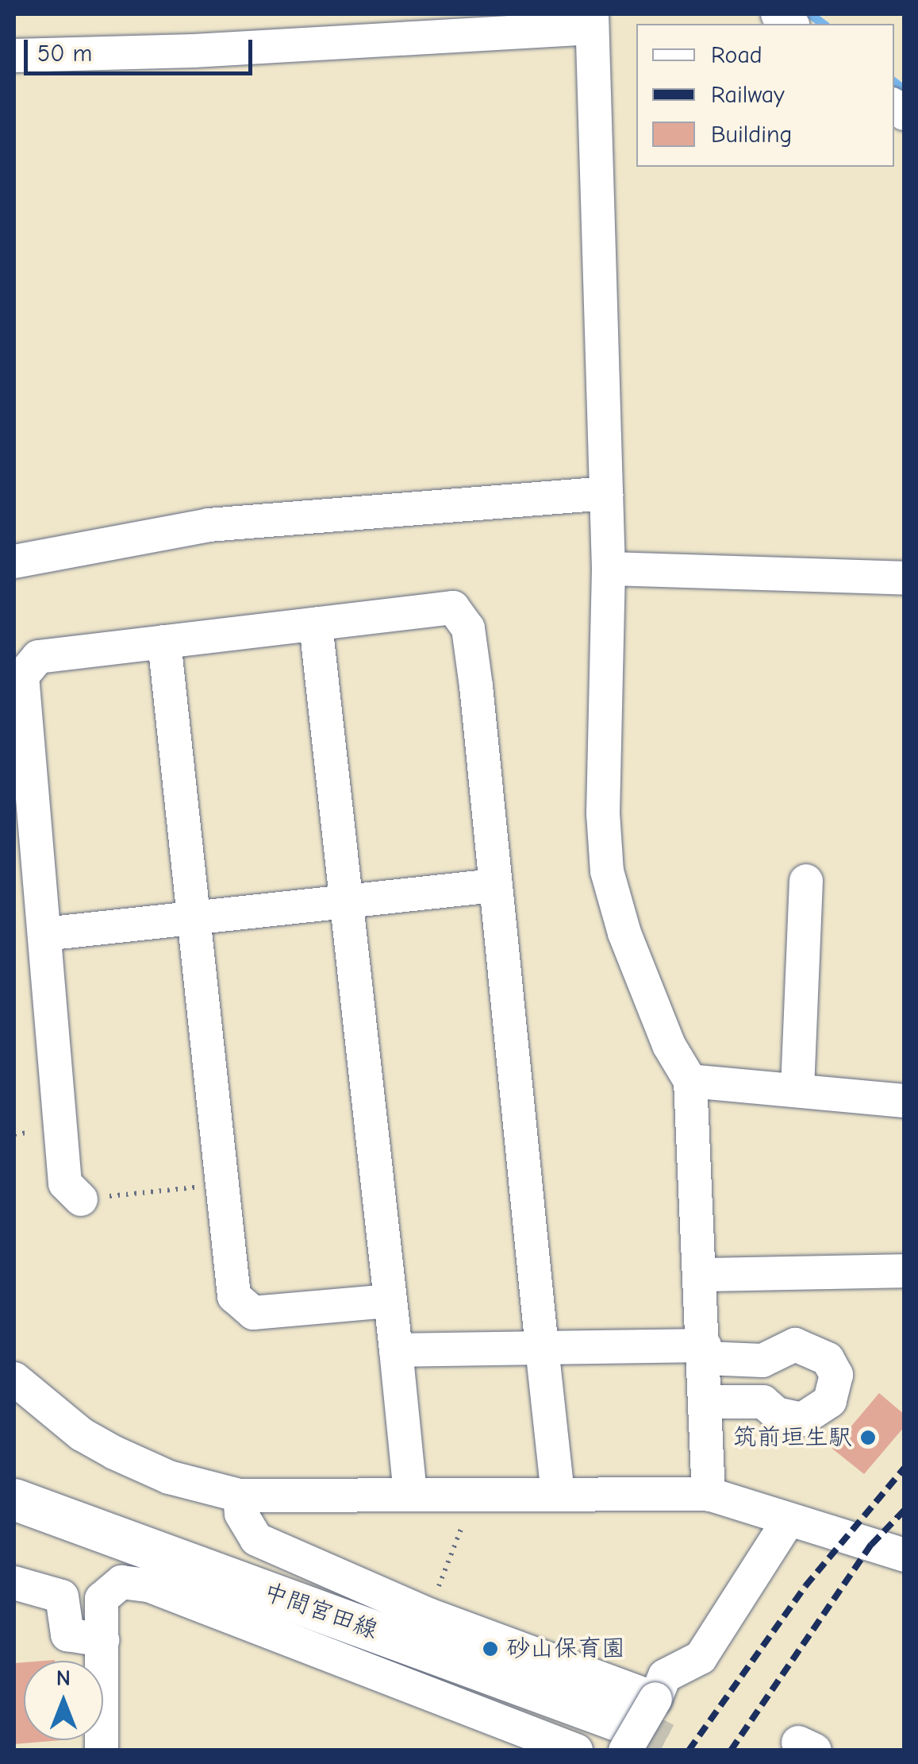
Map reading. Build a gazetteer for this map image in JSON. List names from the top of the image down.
{
  "streets": {
    "main road": ["中間宮田線"]
  },
  "places": ["筑前垣生駅", "砂山保育園"],
  "legend": ["Road", "Railway", "Building"],
  "scale_bar": "50 m",
  "north": "top"
}
